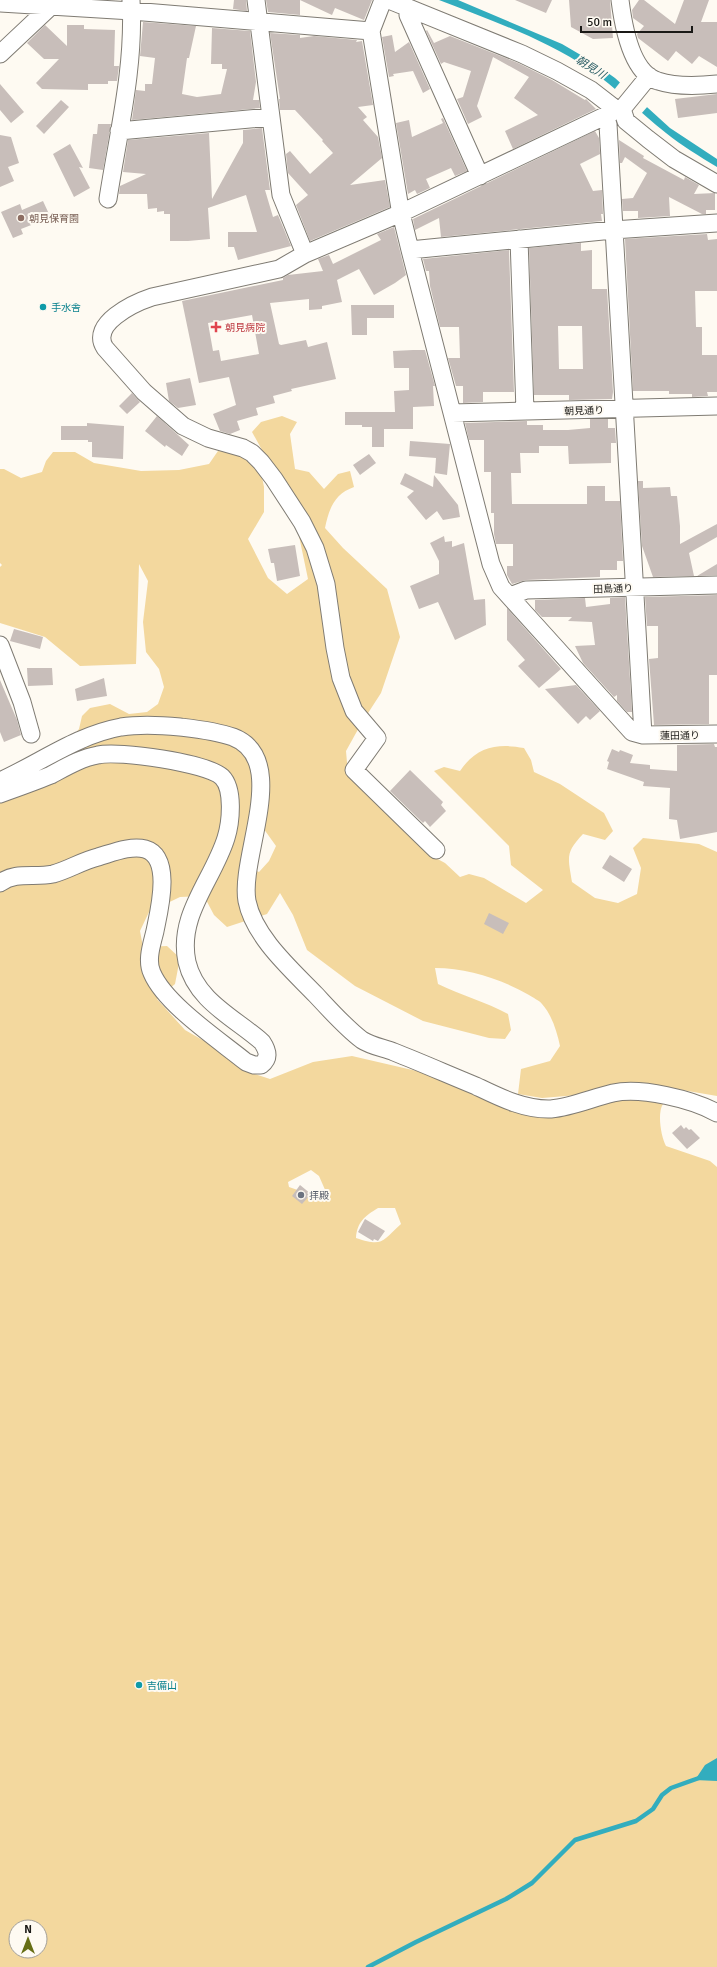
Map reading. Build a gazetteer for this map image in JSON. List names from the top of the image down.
{
  "streets": {
    "street": ["朝見通り", "田島通り", "蓮田通り"]
  },
  "water": ["朝見川"],
  "places": {
    "other": [
      "朝見保育園",
      "手水舎",
      "拝殿",
      "吉備山"
    ],
    "health": ["朝見病院"]
  },
  "scale_bar": "50 m",
  "north": "top"
}
